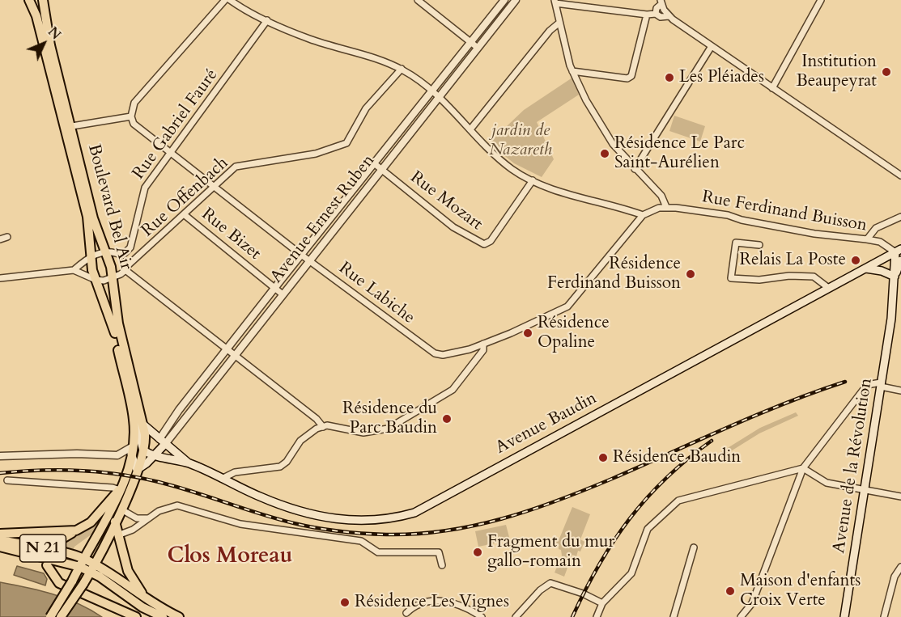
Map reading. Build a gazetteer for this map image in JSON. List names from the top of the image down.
{
  "streets": {
    "main road": [
      "Boulevard Bel Air",
      "Avenue Ernest Ruben",
      "Avenue Baudin",
      "Avenue de la Révolution",
      "N 21"
    ],
    "street": [
      "Rue Gabriel Fauré",
      "Rue Offenbach",
      "Rue Mozart",
      "Rue Ferdinand Buisson",
      "Rue Bizet",
      "Rue Labiche"
    ]
  },
  "crossings": [
    ["Rue Gabriel Fauré", "Rue Labiche"],
    ["Rue Offenbach", "Boulevard Bel Air"],
    ["Rue Offenbach", "Rue Bizet"],
    ["Rue Offenbach", "Rue Labiche"],
    ["Rue Mozart", "Avenue Ernest Ruben"],
    ["Boulevard Bel Air", "Avenue Baudin"],
    ["Rue Ferdinand Buisson", "Avenue Baudin"],
    ["Avenue Ernest Ruben", "Rue Bizet"],
    ["Avenue Ernest Ruben", "Rue Labiche"],
    ["Avenue Ernest Ruben", "Avenue Baudin"]
  ],
  "districts": ["Clos Moreau"],
  "parks": ["jardin de Nazareth"],
  "places": [
    "Institution Beaupeyrat",
    "Les Pléiades",
    "Résidence Le Parc Saint-Aurélien",
    "Relais La Poste",
    "Résidence Ferdinand Buisson",
    "Résidence Opaline",
    "Résidence du Parc Baudin",
    "Résidence Baudin",
    "Fragment du mur gallo-romain",
    "Maison d'enfants Croix Verte",
    "Résidence Les Vignes"
  ],
  "north": "top right"
}
